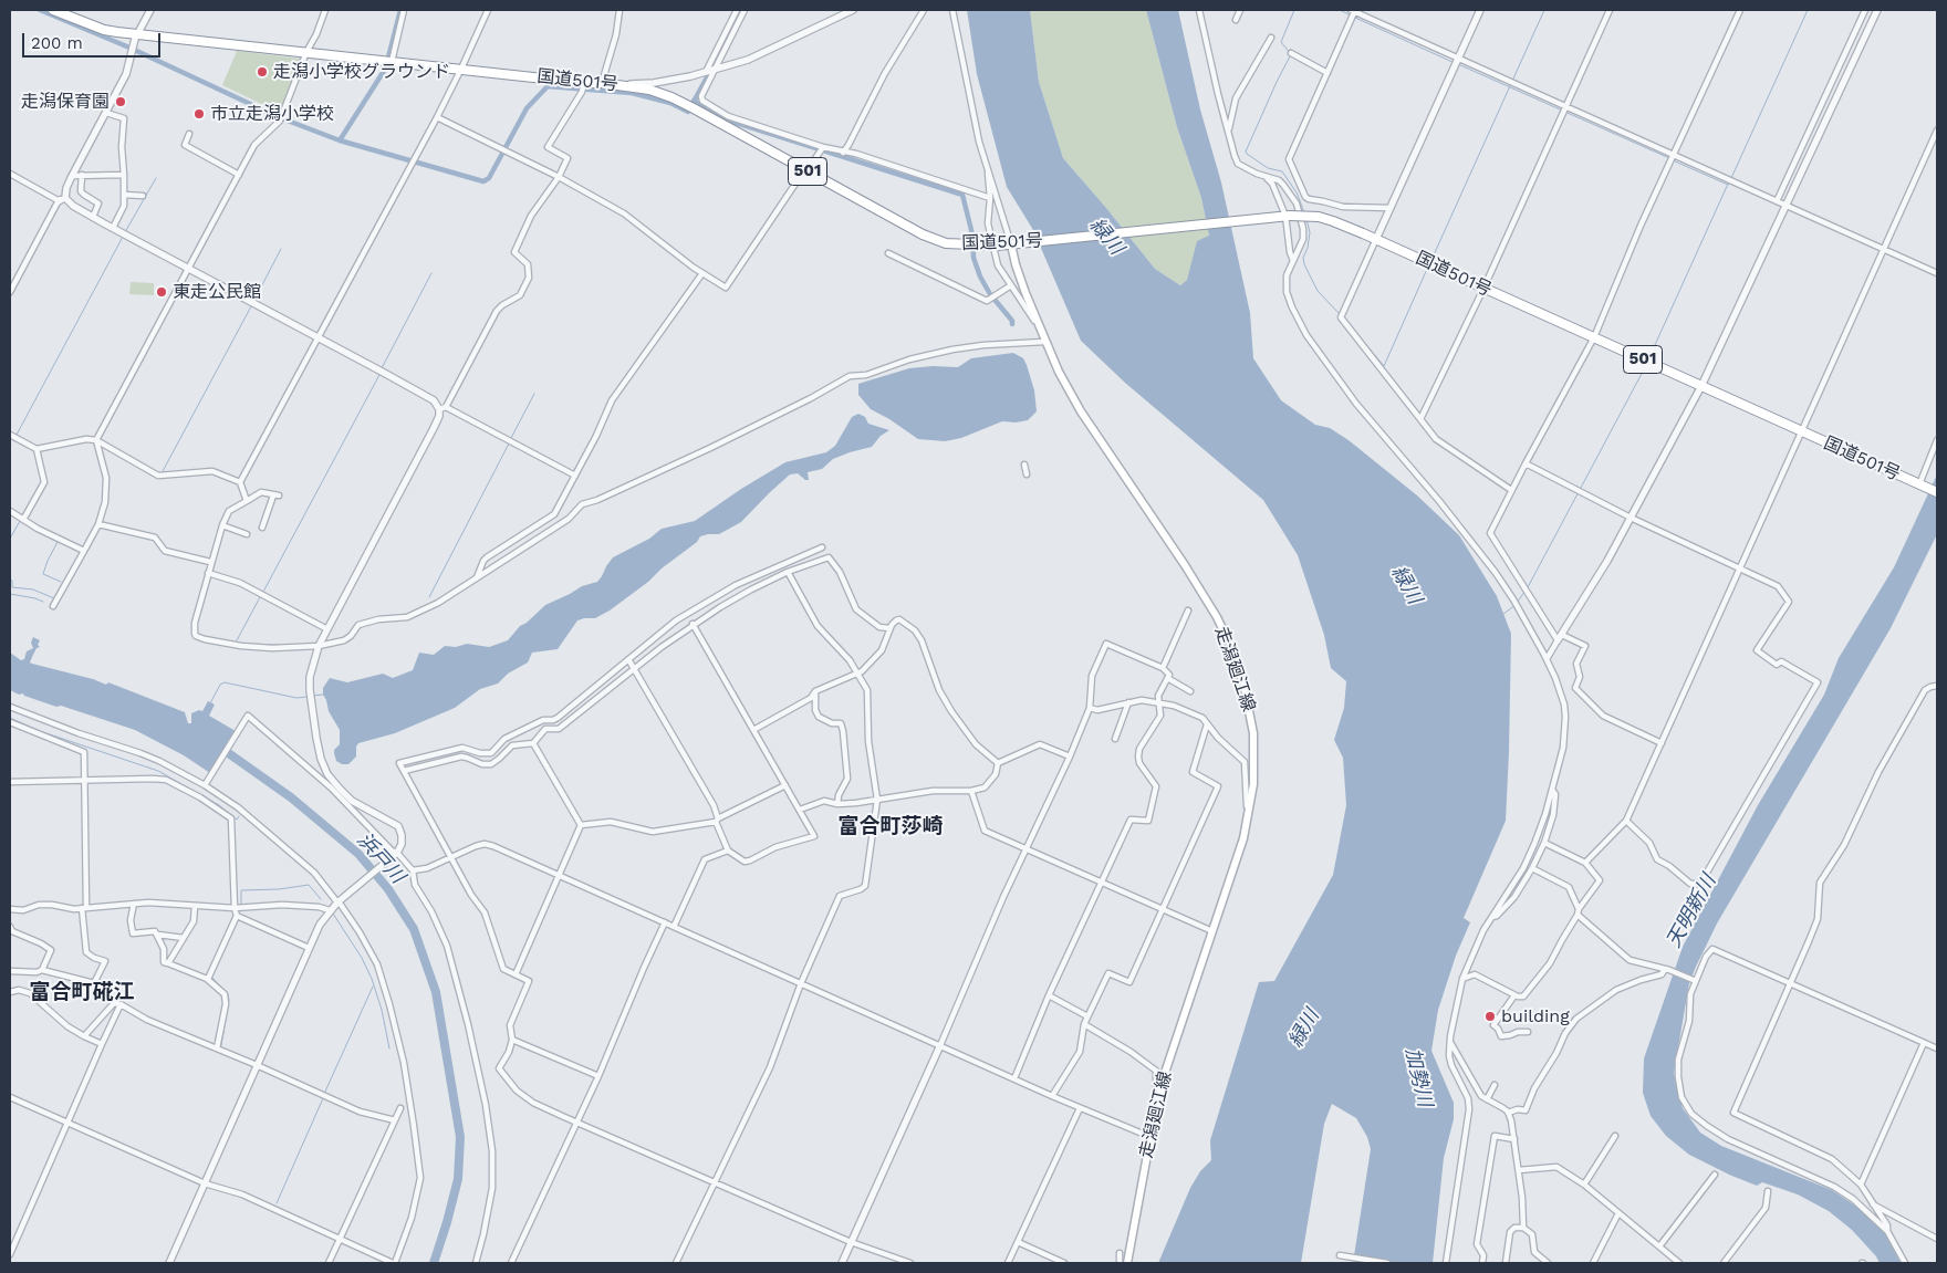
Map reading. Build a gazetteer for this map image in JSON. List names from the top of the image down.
{
  "streets": {
    "highway": ["国道501号", "501"],
    "main road": ["走潟廻江線"]
  },
  "crossings": [
    ["国道501号", "走潟廻江線"]
  ],
  "districts": ["富合町莎崎", "富合町硴江"],
  "water": [
    "緑川",
    "浜戸川",
    "天明新川",
    "加勢川"
  ],
  "places": [
    "走潟小学校グラウンド",
    "走潟保育園",
    "市立走潟小学校",
    "東走公民館",
    "building"
  ],
  "scale_bar": "200 m"
}
